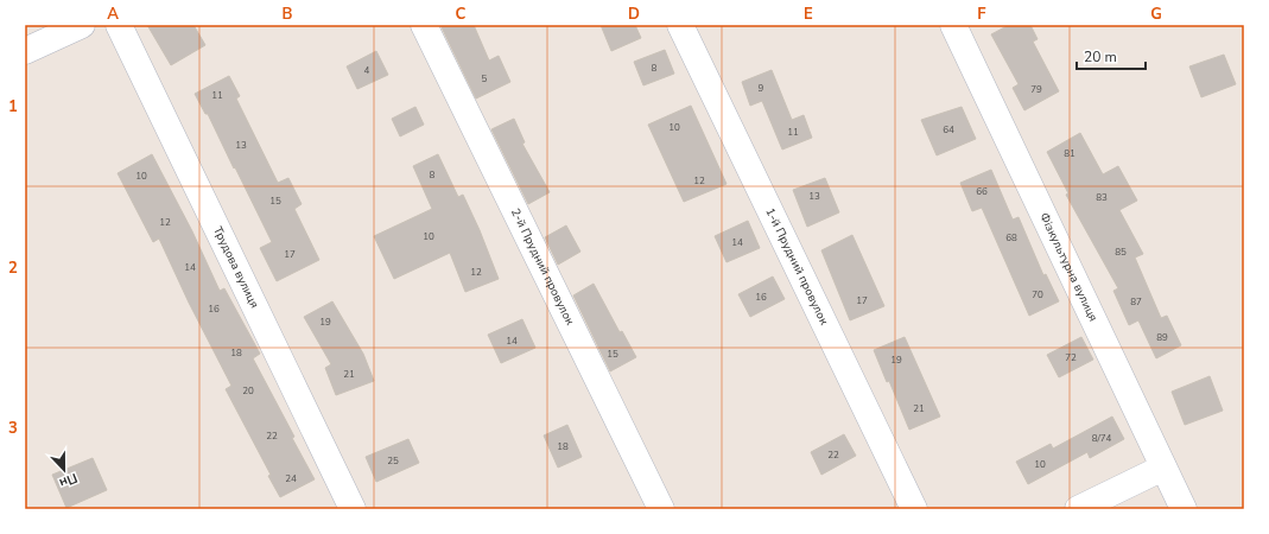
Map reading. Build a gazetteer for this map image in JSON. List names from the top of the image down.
{
  "streets": {
    "street": [
      "Трудова вулиця",
      "2-й Прудний провулок",
      "1-й Прудний провулок",
      "Фізкультурна вулиця"
    ]
  },
  "house_numbers": [
    "8",
    "4",
    "5",
    "9",
    "79",
    "11",
    "10",
    "64",
    "11",
    "13",
    "81",
    "8",
    "10",
    "12",
    "66",
    "13",
    "83",
    "15",
    "12",
    "10",
    "68",
    "14",
    "85",
    "17",
    "14",
    "12",
    "70",
    "16",
    "17",
    "87",
    "16",
    "19",
    "89",
    "14",
    "18",
    "15",
    "72",
    "19",
    "21",
    "20",
    "21",
    "22",
    "8/74",
    "18",
    "22",
    "25",
    "10",
    "24"
  ],
  "scale_bar": "20 m",
  "north": "bottom",
  "grid": {
    "columns": [
      "A",
      "B",
      "C",
      "D",
      "E",
      "F",
      "G"
    ],
    "rows": ["1", "2", "3"]
  }
}
